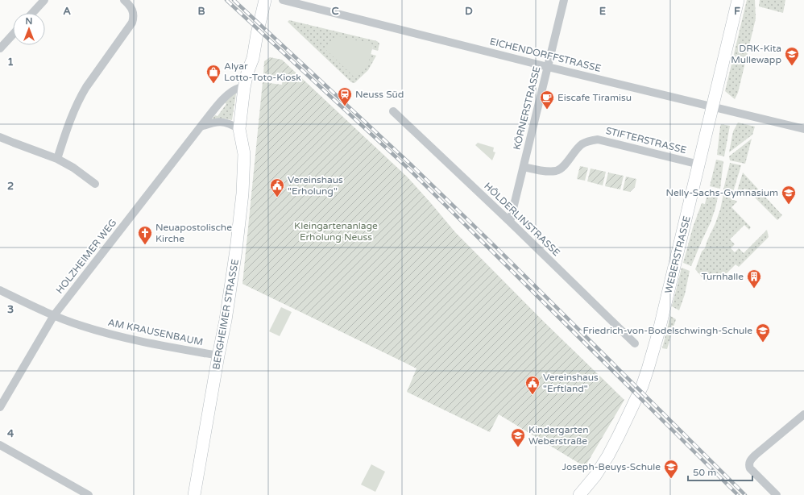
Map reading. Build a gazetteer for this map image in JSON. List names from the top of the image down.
{
  "streets": {
    "main road": ["WEBERSTRASSE", "BERGHEIMER STRASSE"],
    "street": [
      "EICHENDORFFSTRASSE",
      "KÖRNERSTRASSE",
      "STIFTERSTRASSE",
      "HÖLDERLINSTRASSE",
      "HOLZHEIMER WEG",
      "AM KRAUSENBAUM"
    ]
  },
  "crossings": [
    ["EICHENDORFFSTRASSE", "KÖRNERSTRASSE"],
    ["EICHENDORFFSTRASSE", "WEBERSTRASSE"],
    ["KÖRNERSTRASSE", "STIFTERSTRASSE"],
    ["KÖRNERSTRASSE", "HÖLDERLINSTRASSE"],
    ["STIFTERSTRASSE", "WEBERSTRASSE"],
    ["HOLZHEIMER WEG", "BERGHEIMER STRASSE"],
    ["HOLZHEIMER WEG", "AM KRAUSENBAUM"],
    ["BERGHEIMER STRASSE", "AM KRAUSENBAUM"]
  ],
  "parks": ["Kleingartenanlage Erholung Neuss"],
  "places": {
    "school or university": [
      "DRK-Kita Mullewapp",
      "Nelly-Sachs-Gymnasium",
      "Friedrich-von-Bodelschwingh-Schule",
      "Kindergarten Weberstraße",
      "Joseph-Beuys-Schule"
    ],
    "shop": ["Alyar Lotto-Toto-Kiosk"],
    "station": ["Neuss Süd"],
    "cafe": ["Eiscafe Tiramisu"],
    "public building": ["Vereinshaus \"Erholung\"", "Vereinshaus \"Erftland\""],
    "church": ["Neuapostolische Kirche"],
    "building": ["Turnhalle"]
  },
  "scale_bar": "50 m",
  "north": "top",
  "grid": {
    "columns": [
      "A",
      "B",
      "C",
      "D",
      "E",
      "F"
    ],
    "rows": [
      "1",
      "2",
      "3",
      "4"
    ]
  }
}
